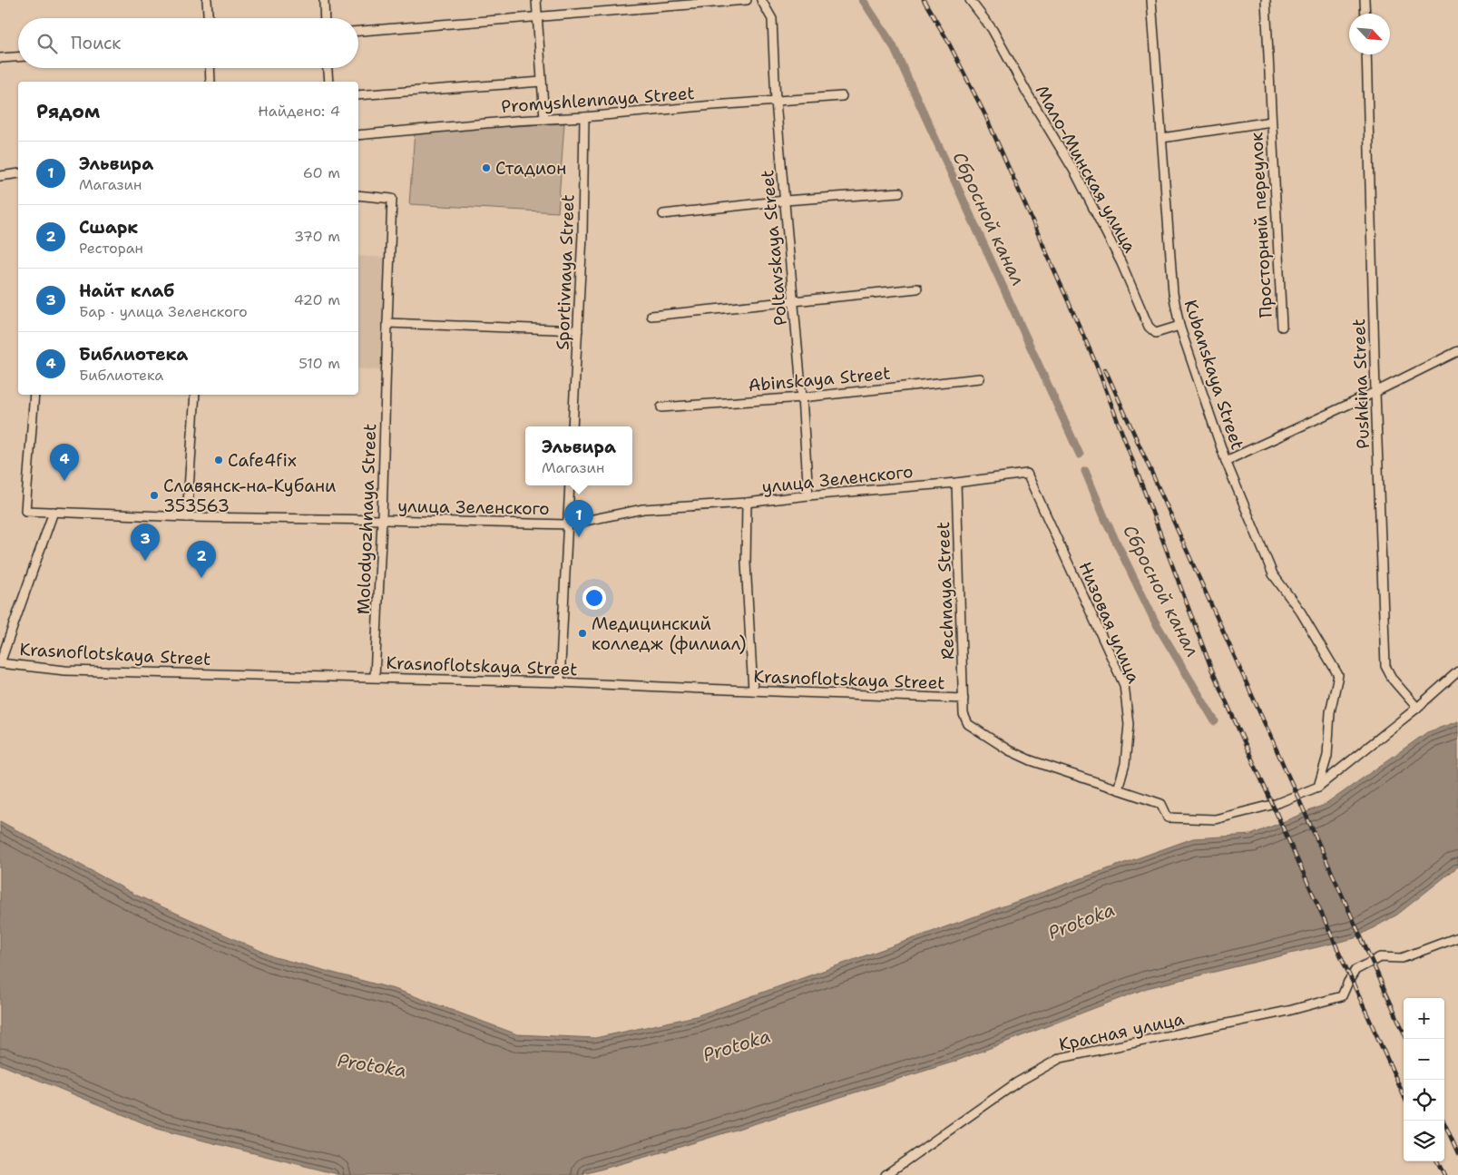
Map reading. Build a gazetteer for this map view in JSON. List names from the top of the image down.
{
  "streets": {
    "street": [
      "Promyshlennaya Street",
      "Мало-Минская улица",
      "Просторный переулок",
      "Poltavskaya Street",
      "Sportivnaya Street",
      "Kubanskaya Street",
      "Abinskaya Street",
      "Pushkina Street",
      "улица Зеленского",
      "Molodyozhnaya Street",
      "Rechnaya Street",
      "Низовая улица",
      "Krasnoflotskaya Street",
      "Красная улица"
    ]
  },
  "crossings": [
    ["Promyshlennaya Street", "Poltavskaya Street"],
    ["Promyshlennaya Street", "Sportivnaya Street"],
    ["Мало-Минская улица", "Kubanskaya Street"],
    ["Просторный переулок", "Kubanskaya Street"],
    ["Poltavskaya Street", "Abinskaya Street"],
    ["Poltavskaya Street", "улица Зеленского"],
    ["улица Зеленского", "Molodyozhnaya Street"],
    ["улица Зеленского", "Rechnaya Street"],
    ["улица Зеленского", "Низовая улица"],
    ["Molodyozhnaya Street", "Krasnoflotskaya Street"],
    ["Rechnaya Street", "Низовая улица"],
    ["Rechnaya Street", "Krasnoflotskaya Street"]
  ],
  "water": ["Сбросной канал", "Protoka"],
  "places": [
    "Стадион",
    "Cafe4fix",
    "Славянск-на-Кубани 353563",
    "Медицинский колледж (филиал)"
  ],
  "north": "bottom right",
  "page": {
    "search": "Поиск",
    "heading": ["Рядом", "Найдено: 4"],
    "list": [
      {
        "mark": "1",
        "name": "Эльвира",
        "note": "Магазин",
        "value": "60 m"
      },
      {
        "mark": "2",
        "name": "Сшарк",
        "note": "Ресторан",
        "value": "370 m"
      },
      {
        "mark": "3",
        "name": "Найт клаб",
        "note": "Бар · улица Зеленского",
        "value": "420 m"
      },
      {
        "mark": "4",
        "name": "Библиотека",
        "note": "Библиотека",
        "value": "510 m"
      }
    ],
    "popup": ["Эльвира", "Магазин"],
    "pins": [
      "4",
      "1",
      "3",
      "2"
    ],
    "map_buttons": ["+", "−"]
  }
}
